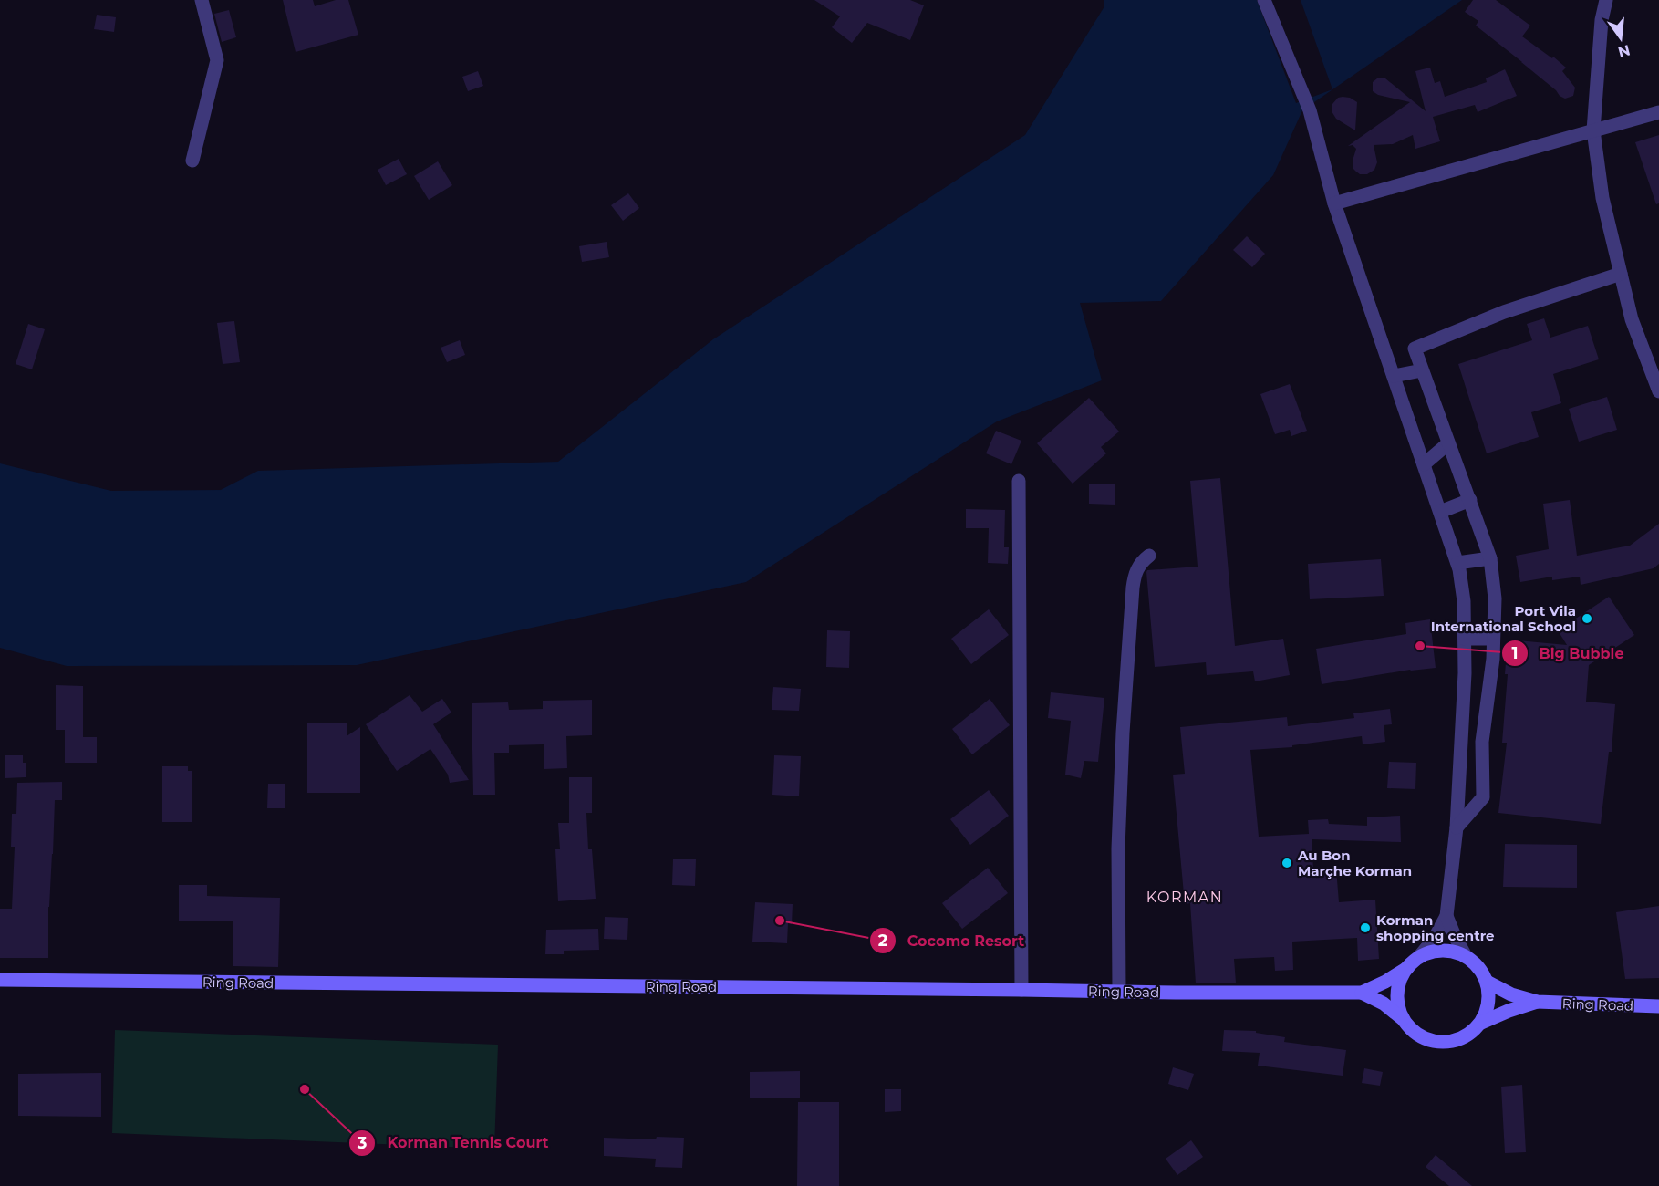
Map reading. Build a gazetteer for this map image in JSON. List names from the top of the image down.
{
  "streets": {
    "main road": ["Ring Road"]
  },
  "districts": ["KORMAN"],
  "places": [
    "Port Vila International School",
    "Big Bubble",
    "Au Bon Marçhe Korman",
    "Cocomo Resort",
    "Korman shopping centre",
    "Korman Tennis Court"
  ],
  "north": "bottom"
}
